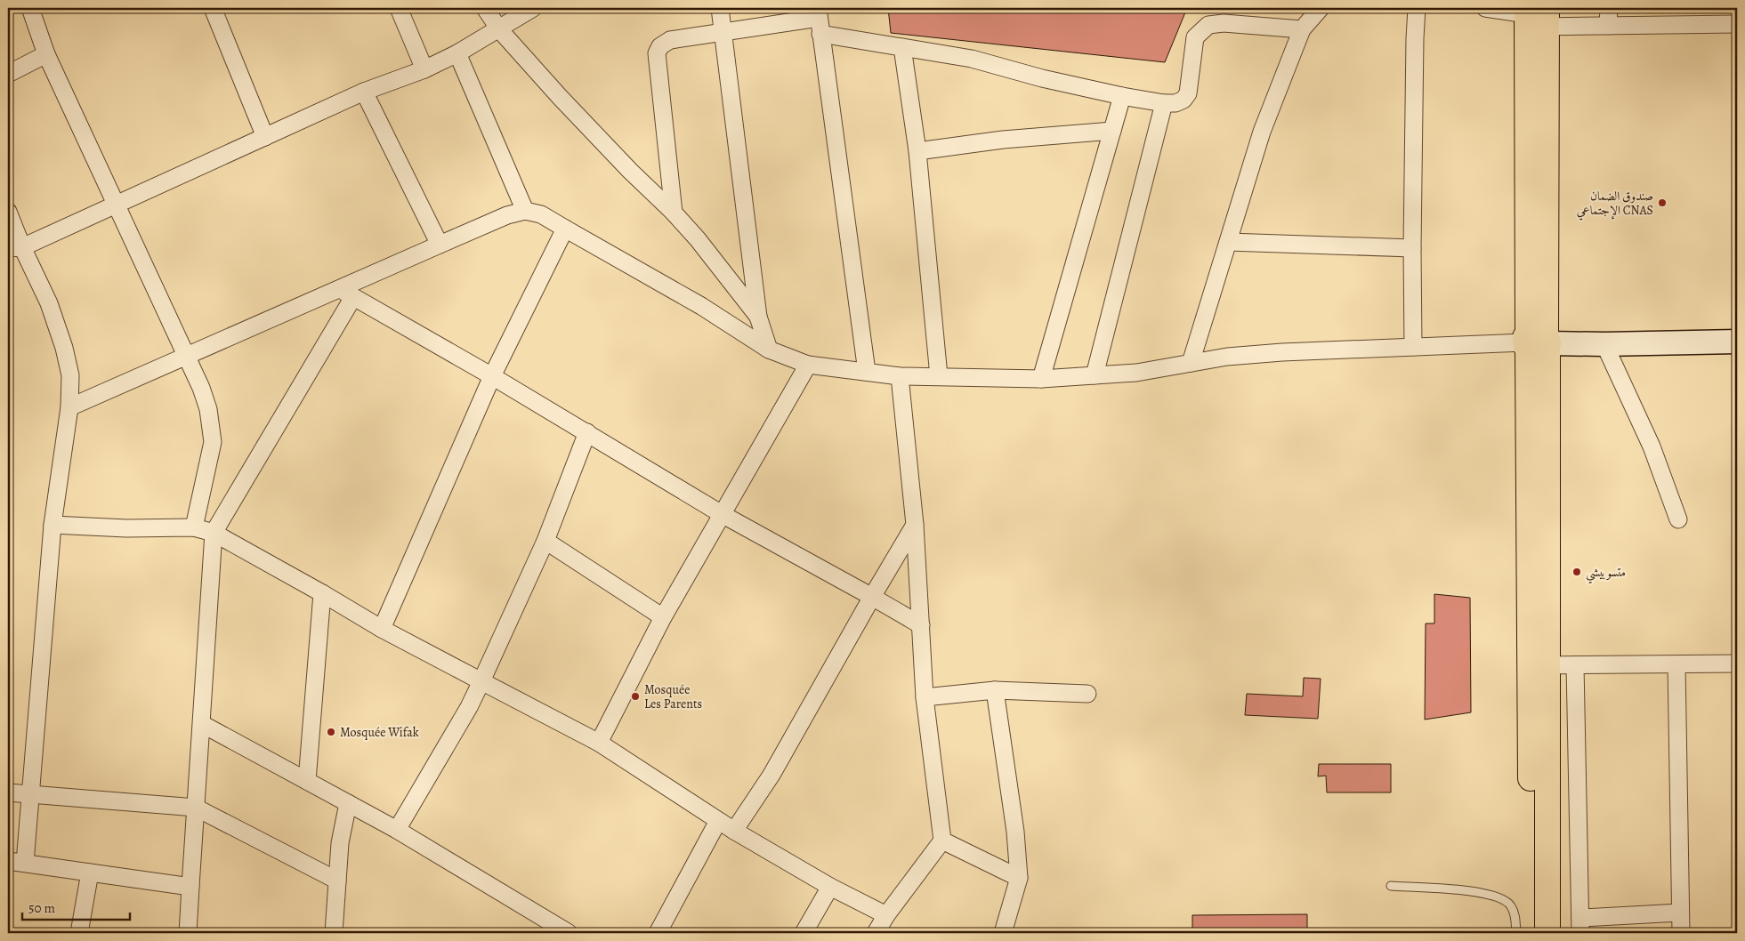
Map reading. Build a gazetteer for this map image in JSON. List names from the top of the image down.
{
  "places": [
    "صندوق الضمان الإجتماعي CNAS",
    "متسوبيشي",
    "Mosquée Les Parents",
    "Mosquée Wifak"
  ],
  "scale_bar": "50 m"
}
